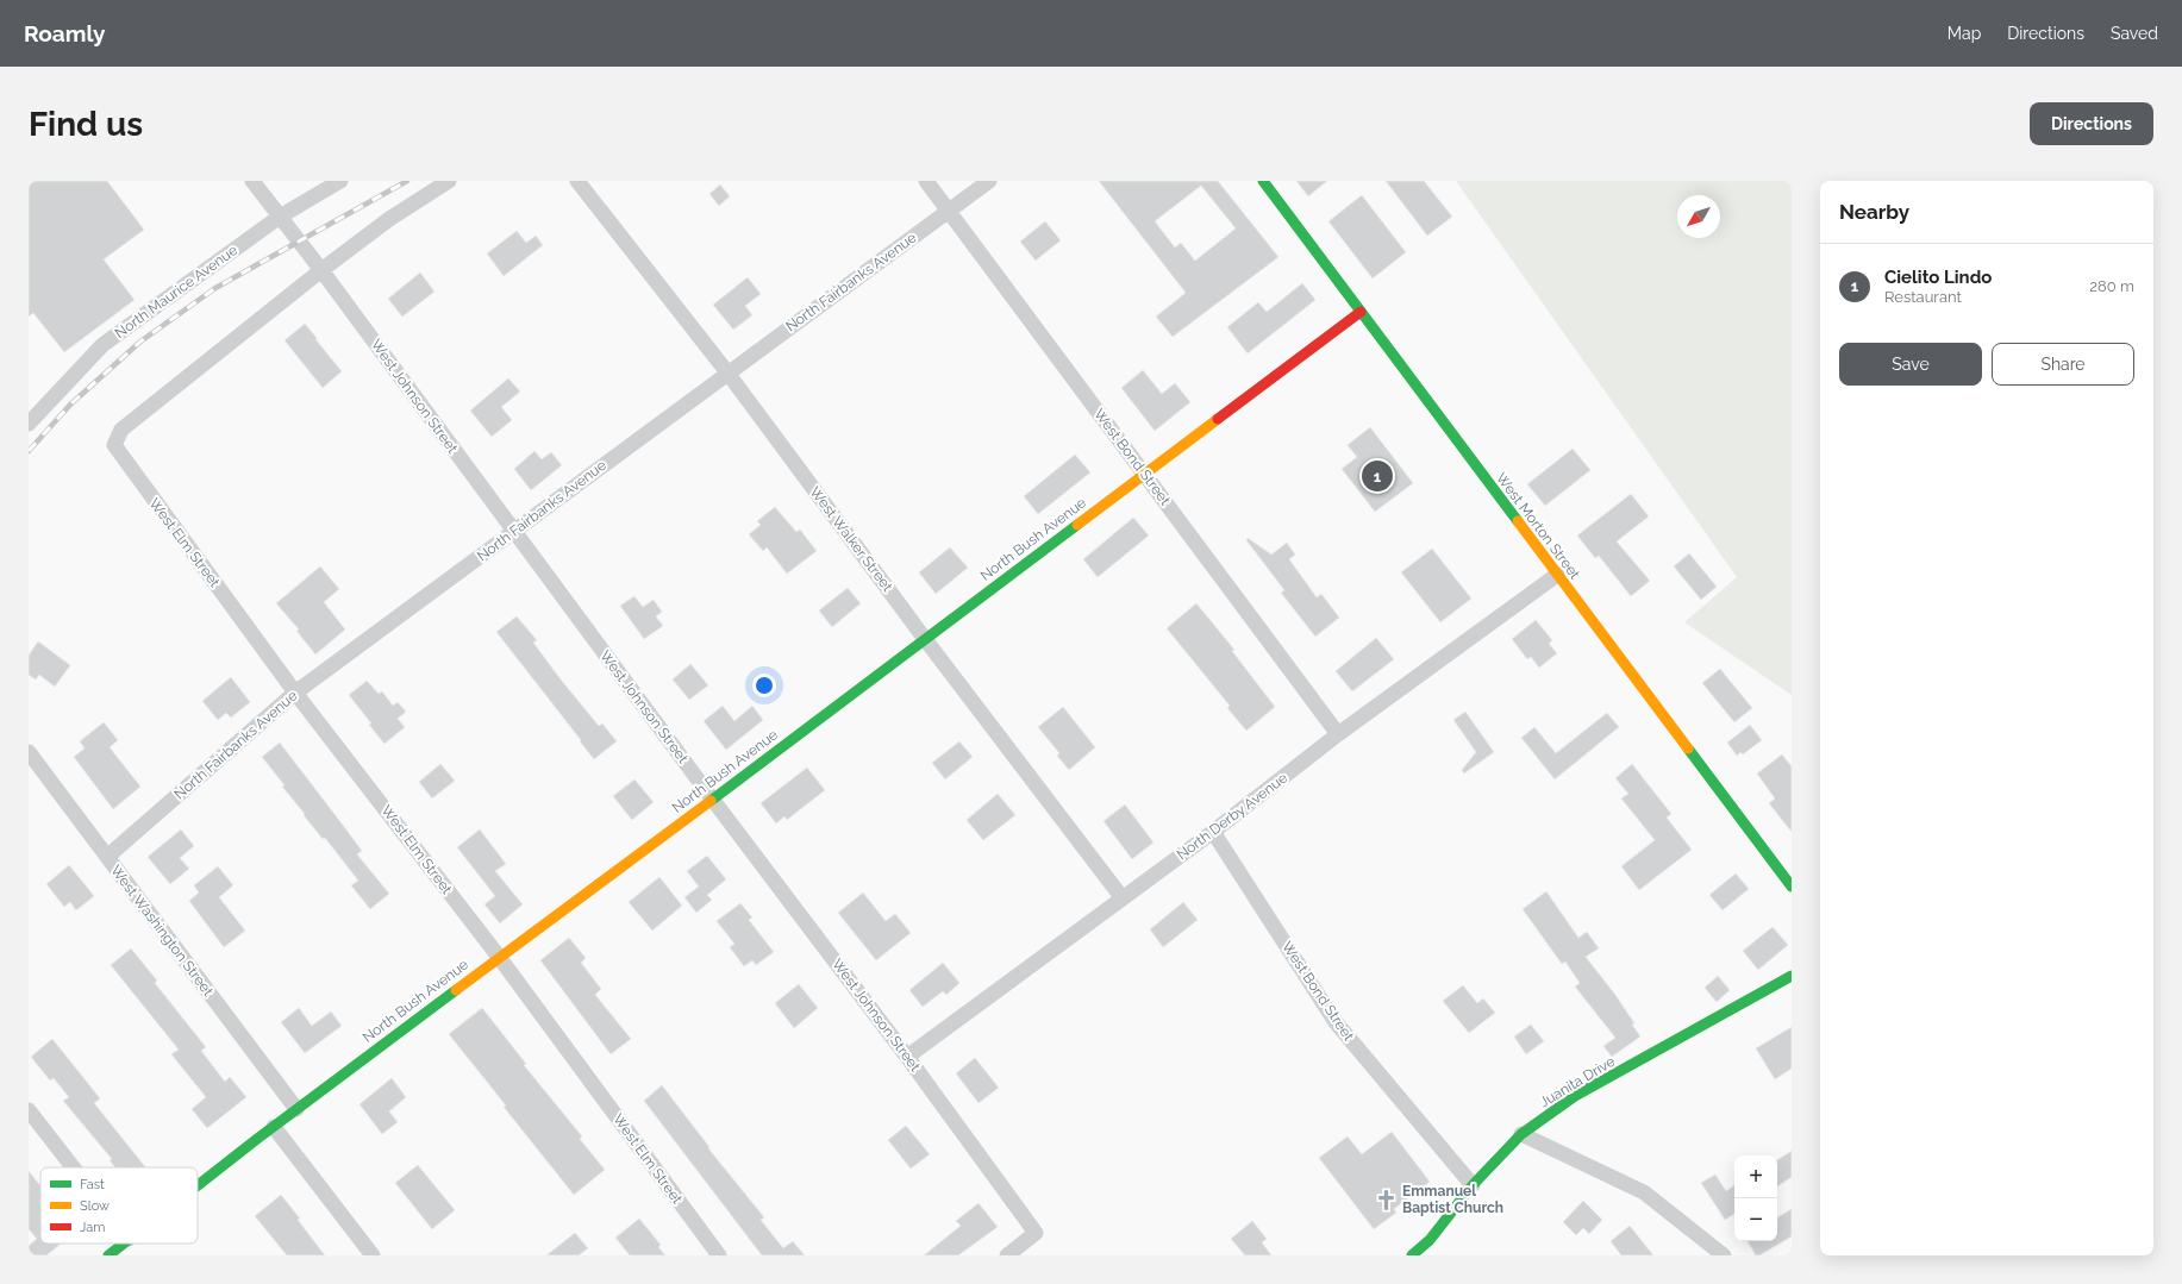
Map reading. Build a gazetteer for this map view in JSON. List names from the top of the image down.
{
  "streets": {
    "street": [
      "North Fairbanks Avenue",
      "North Maurice Avenue",
      "West Johnson Street",
      "West Bond Street",
      "West Morton Street",
      "West Walker Street",
      "North Bush Avenue",
      "West Elm Street",
      "North Derby Avenue",
      "West Washington Street",
      "Juanita Drive"
    ]
  },
  "crossings": [
    ["North Fairbanks Avenue", "West Johnson Street"],
    ["North Fairbanks Avenue", "West Bond Street"],
    ["North Fairbanks Avenue", "West Walker Street"],
    ["North Fairbanks Avenue", "West Elm Street"],
    ["North Fairbanks Avenue", "West Washington Street"],
    ["North Maurice Avenue", "West Johnson Street"],
    ["West Johnson Street", "North Bush Avenue"],
    ["West Johnson Street", "West Elm Street"],
    ["West Johnson Street", "North Derby Avenue"],
    ["West Bond Street", "North Bush Avenue"],
    ["West Bond Street", "North Derby Avenue"],
    ["West Bond Street", "Juanita Drive"],
    ["West Morton Street", "North Bush Avenue"],
    ["West Morton Street", "North Derby Avenue"],
    ["West Walker Street", "North Bush Avenue"],
    ["West Walker Street", "North Derby Avenue"],
    ["North Bush Avenue", "West Elm Street"],
    ["North Bush Avenue", "West Washington Street"]
  ],
  "places": {
    "church": ["Emmanuel Baptist Church"]
  },
  "legend": ["Fast", "Slow", "Jam"],
  "north": "bottom left",
  "page": {
    "header": "Roamly",
    "nav": ["Map", "Directions", "Saved"],
    "buttons": [
      "Directions",
      ["Save", "Share"]
    ],
    "title": "Find us",
    "heading": "Nearby",
    "list": [
      {
        "mark": "1",
        "name": "Cielito Lindo",
        "note": "Restaurant",
        "value": "280 m"
      }
    ],
    "pins": "1",
    "map_buttons": ["+", "−"]
  }
}
